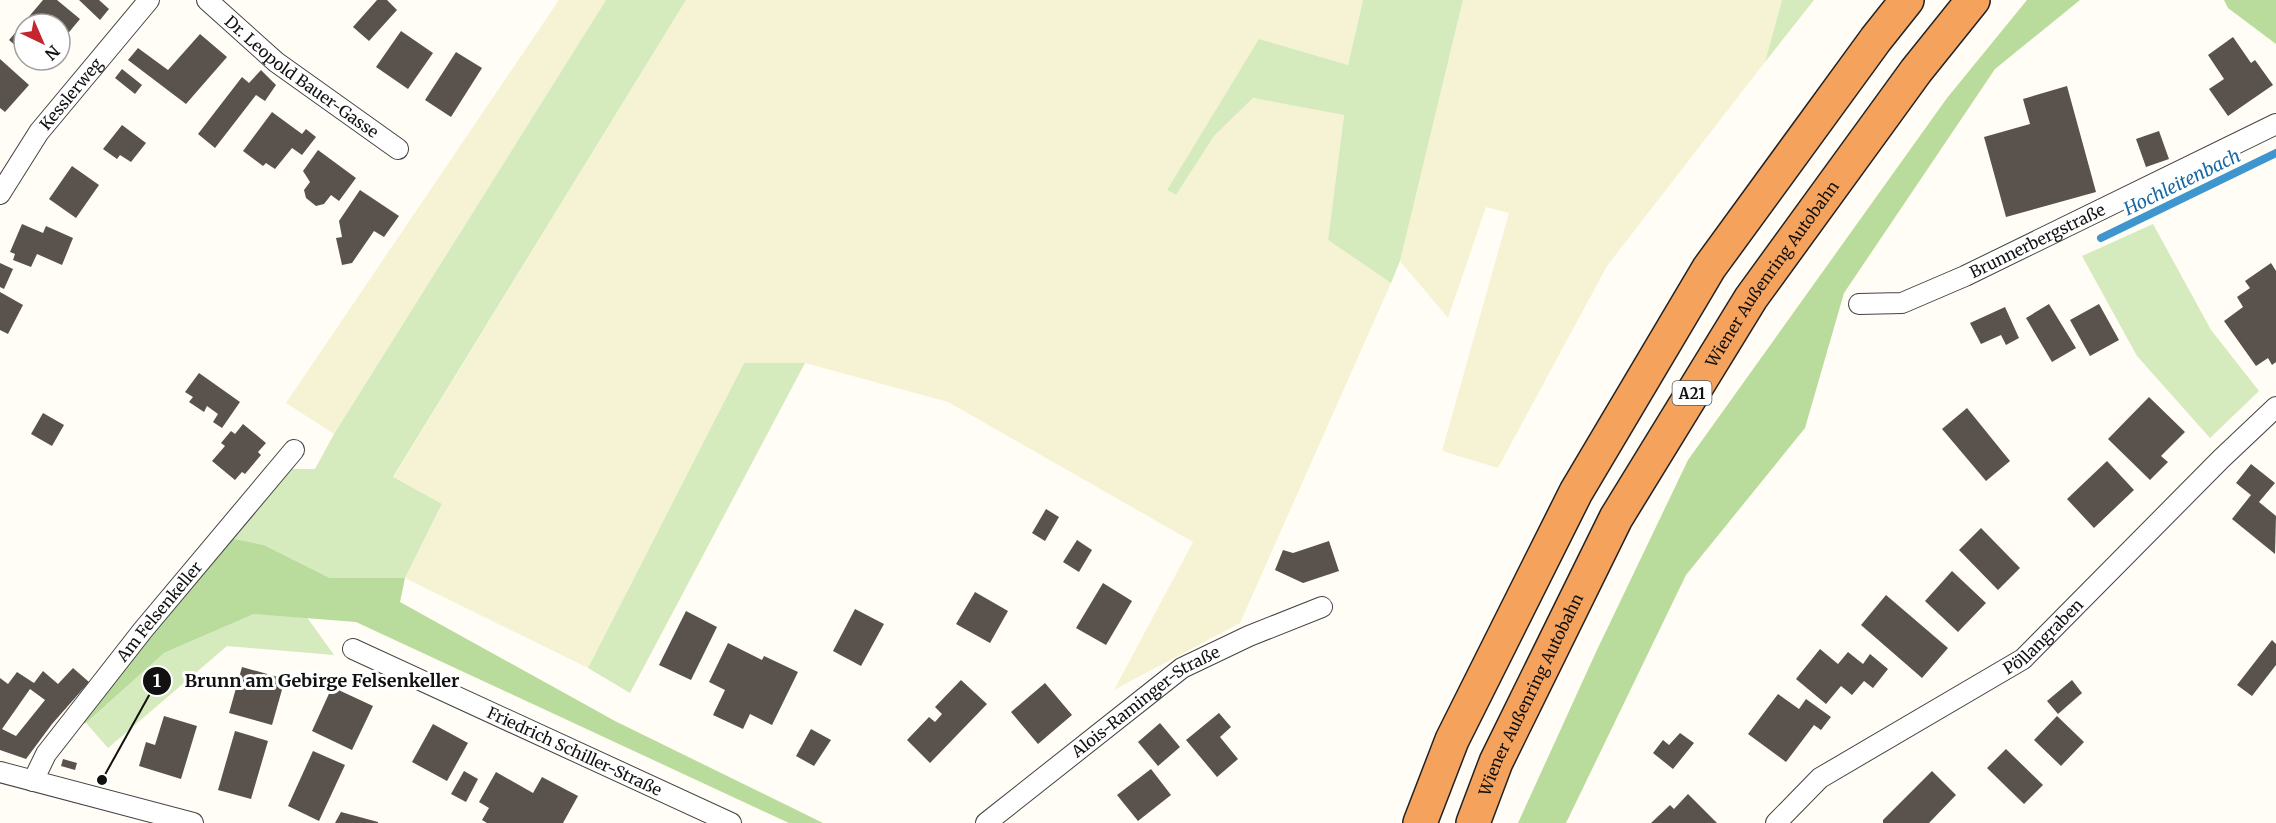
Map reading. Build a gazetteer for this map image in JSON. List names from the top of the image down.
{
  "streets": {
    "highway": ["Wiener Außenring Autobahn", "A21"],
    "street": [
      "Dr. Leopold Bauer-Gasse",
      "Kesslerweg",
      "Brunnerbergstraße",
      "Am Felsenkeller",
      "Pöllangraben",
      "Alois-Raminger-Straße",
      "Friedrich Schiller-Straße"
    ]
  },
  "water": ["Hochleitenbach"],
  "places": ["Brunn am Gebirge Felsenkeller"],
  "north": "bottom right"
}
